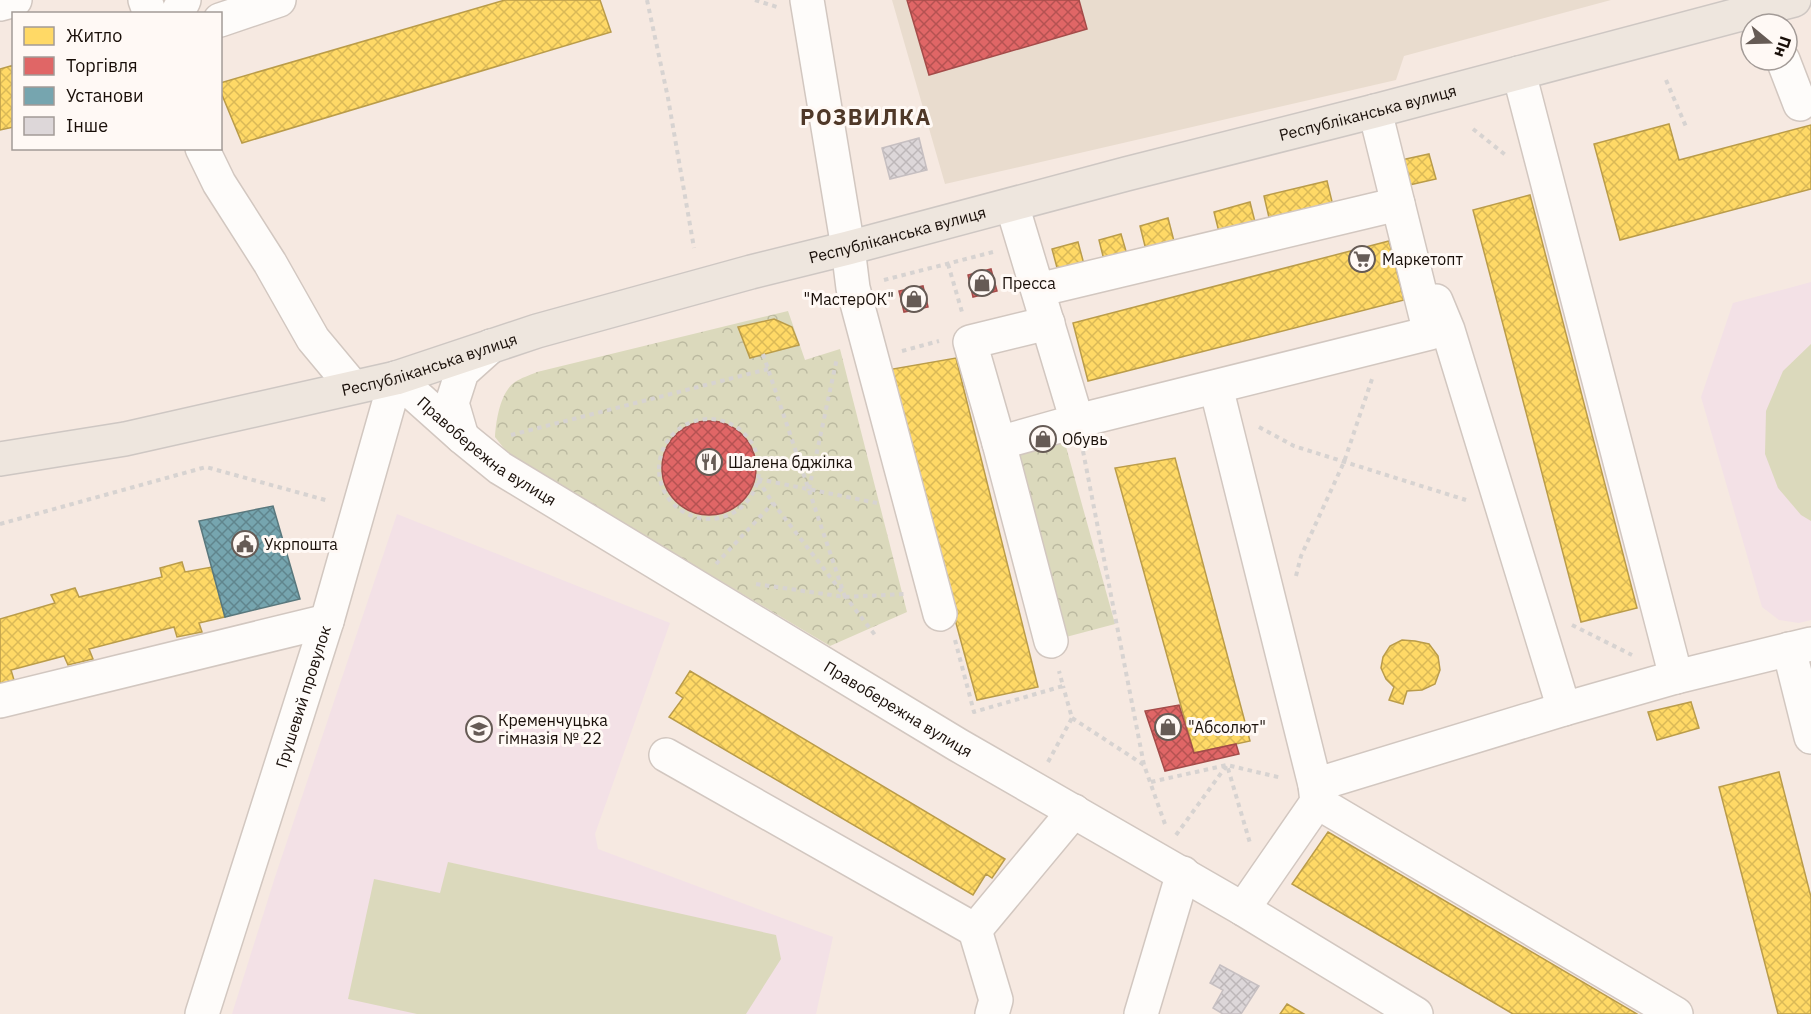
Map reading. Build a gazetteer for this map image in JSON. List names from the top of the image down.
{
  "streets": {
    "main road": ["Республіканська вулиця"],
    "street": ["Правобережна вулиця", "Грушевий провулок"]
  },
  "crossings": [
    ["Республіканська вулиця", "Правобережна вулиця"],
    ["Республіканська вулиця", "Грушевий провулок"],
    ["Правобережна вулиця", "Грушевий провулок"]
  ],
  "districts": ["РОЗВИЛКА"],
  "places": {
    "supermarket": ["Маркетопт"],
    "shop": [
      "Пресса",
      "\"МастерОК\"",
      "Обувь",
      "\"Абсолют\""
    ],
    "restaurant": ["Шалена бджілка"],
    "public building": ["Укрпошта"],
    "school or university": ["Кременчуцька гімназія № 22"]
  },
  "legend": [
    "Житло",
    "Торгівля",
    "Установи",
    "Інше"
  ],
  "north": "right"
}
